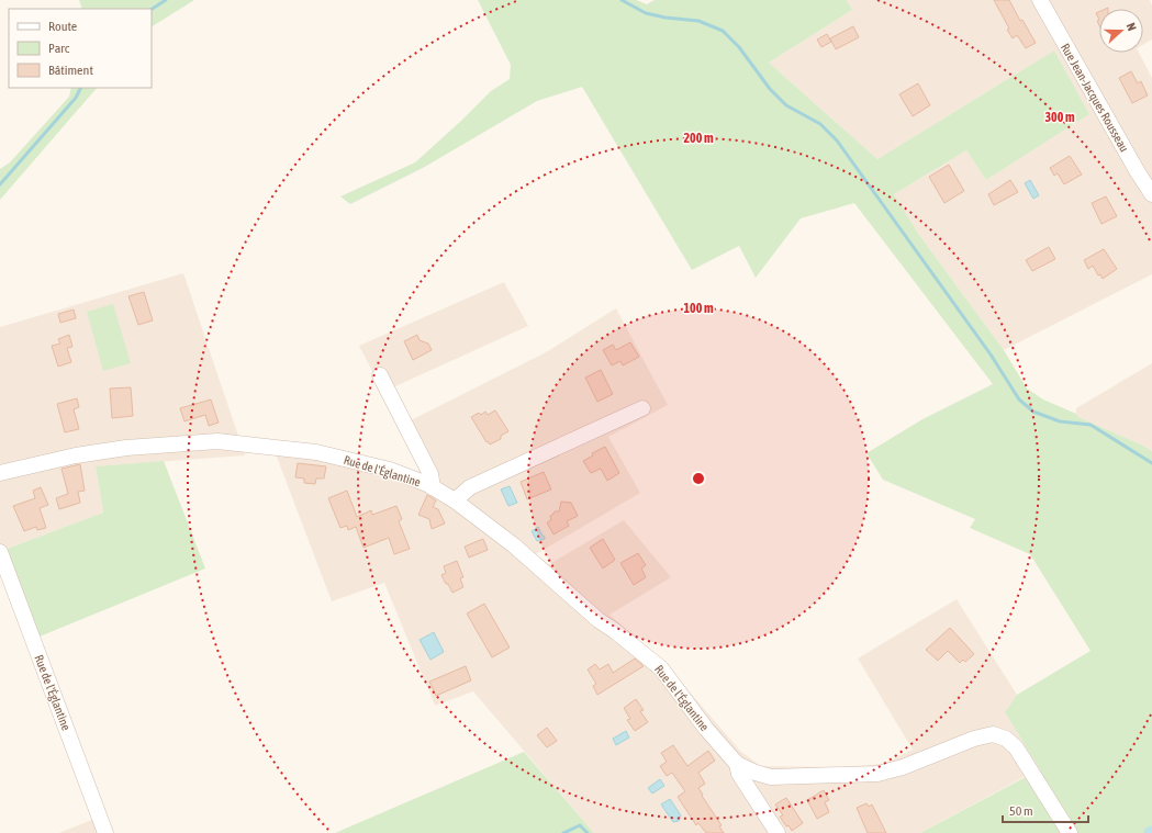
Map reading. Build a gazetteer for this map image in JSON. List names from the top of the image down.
{
  "streets": {
    "street": ["Rue Jean-Jacques Rousseau", "Rue de l'Églantine"]
  },
  "legend": ["Route", "Parc", "Bâtiment"],
  "scale_bar": "50 m",
  "north": "right",
  "rings": ["300 m", "200 m", "100 m"]
}
